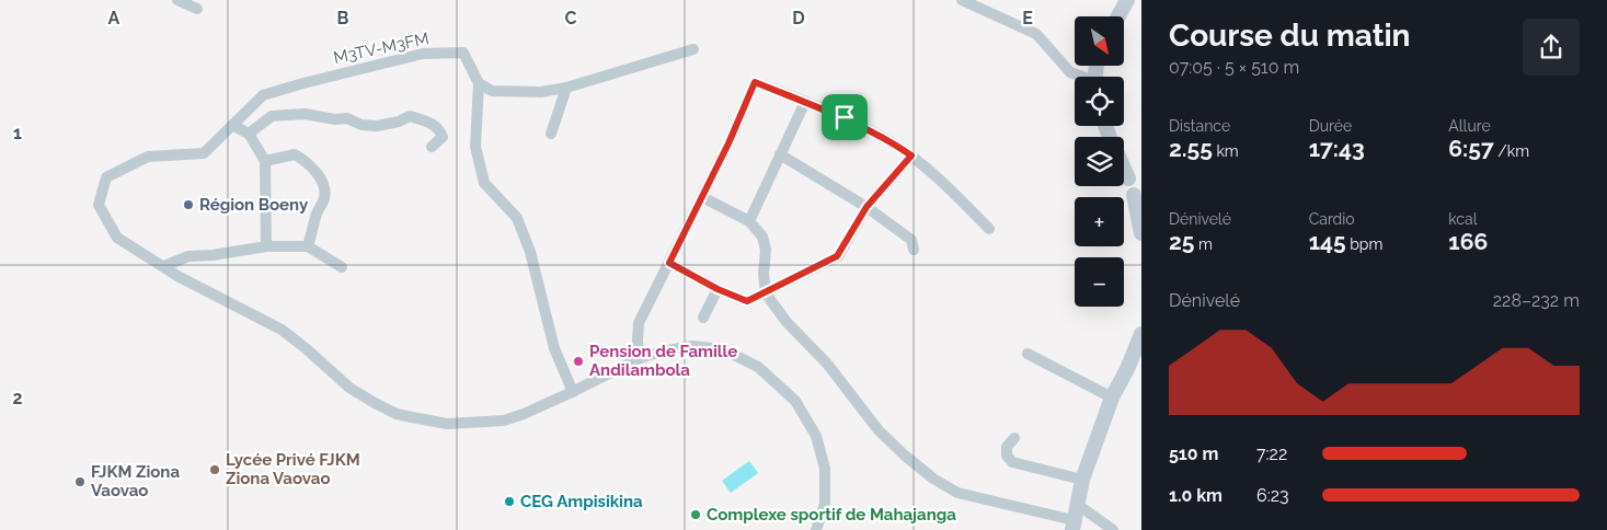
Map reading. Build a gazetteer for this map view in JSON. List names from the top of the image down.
{
  "streets": {
    "street": ["M3TV-M3FM"]
  },
  "places": [
    "Région Boeny",
    "Pension de Famille Andilambola",
    "Lycée Privé FJKM Ziona Vaovao",
    "FJKM Ziona Vaovao",
    "CEG Ampisikina",
    "Complexe sportif de Mahajanga"
  ],
  "north": "bottom right",
  "page": {
    "heading": ["Course du matin", "07:05 · 5 × 510 m"],
    "map_buttons": ["+", "−"],
    "stats": [
      ["Distance", "2.55 km"],
      ["Durée", "17:43"],
      ["Allure", "6:57 /km"],
      ["Dénivelé", "25 m"],
      ["Cardio", "145 bpm"],
      ["kcal", "166"]
    ],
    "chart": ["Dénivelé", "228–232 m"],
    "list": [
      {
        "name": "510 m",
        "note": "7:22"
      },
      {
        "name": "1.0 km",
        "note": "6:23"
      }
    ]
  },
  "grid": {
    "columns": [
      "A",
      "B",
      "C",
      "D",
      "E"
    ],
    "rows": ["1", "2"]
  }
}
